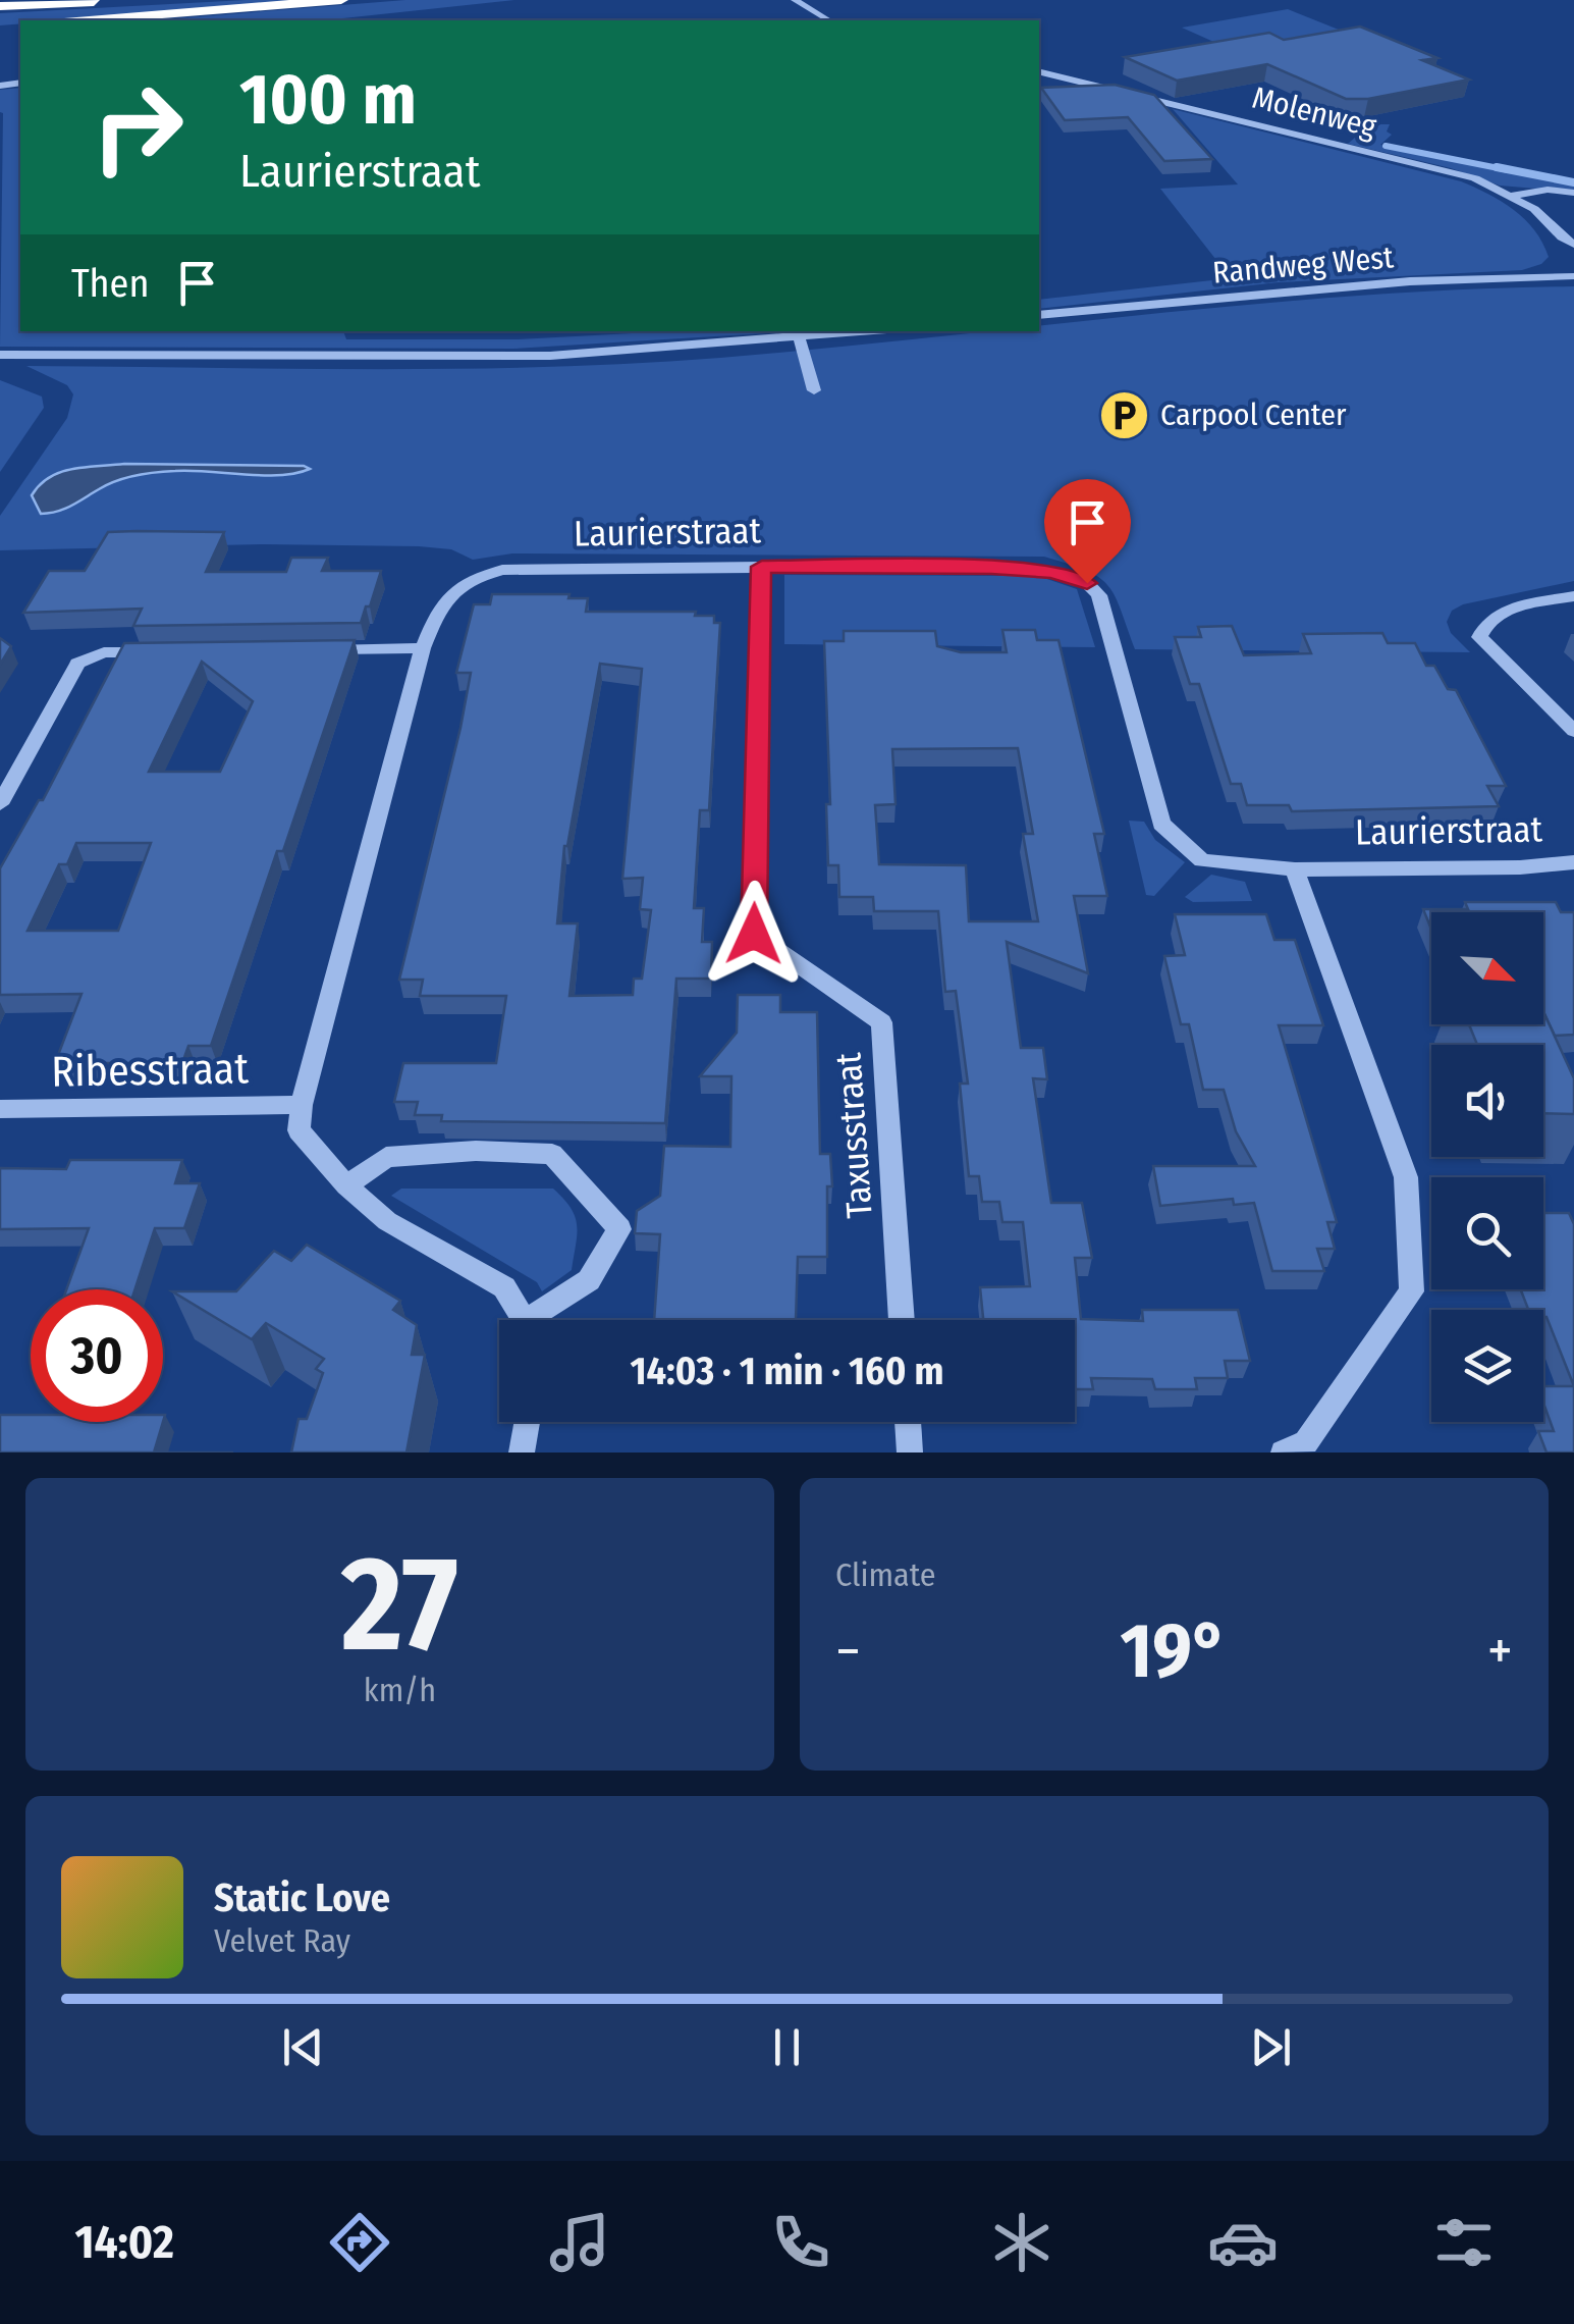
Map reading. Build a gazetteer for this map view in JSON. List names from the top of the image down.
{
  "streets": {
    "street": [
      "Molenweg",
      "Randweg West",
      "Laurierstraat",
      "Ribesstraat",
      "Taxusstraat"
    ]
  },
  "crossings": [
    ["Laurierstraat", "Ribesstraat"],
    ["Laurierstraat", "Taxusstraat"]
  ],
  "places": {
    "parking": ["Carpool Center"]
  },
  "north": "bottom right",
  "page": {
    "turn": ["100 m", "Laurierstraat"],
    "then": "Then",
    "limit": "30",
    "trip": "14:03 · 1 min · 160 m",
    "tile": [
      ["27", "km/h"],
      "Climate"
    ],
    "heat": ["−", "19°", "+"],
    "song": ["Static Love", "Velvet Ray"],
    "tabs": "14:02"
  }
}
